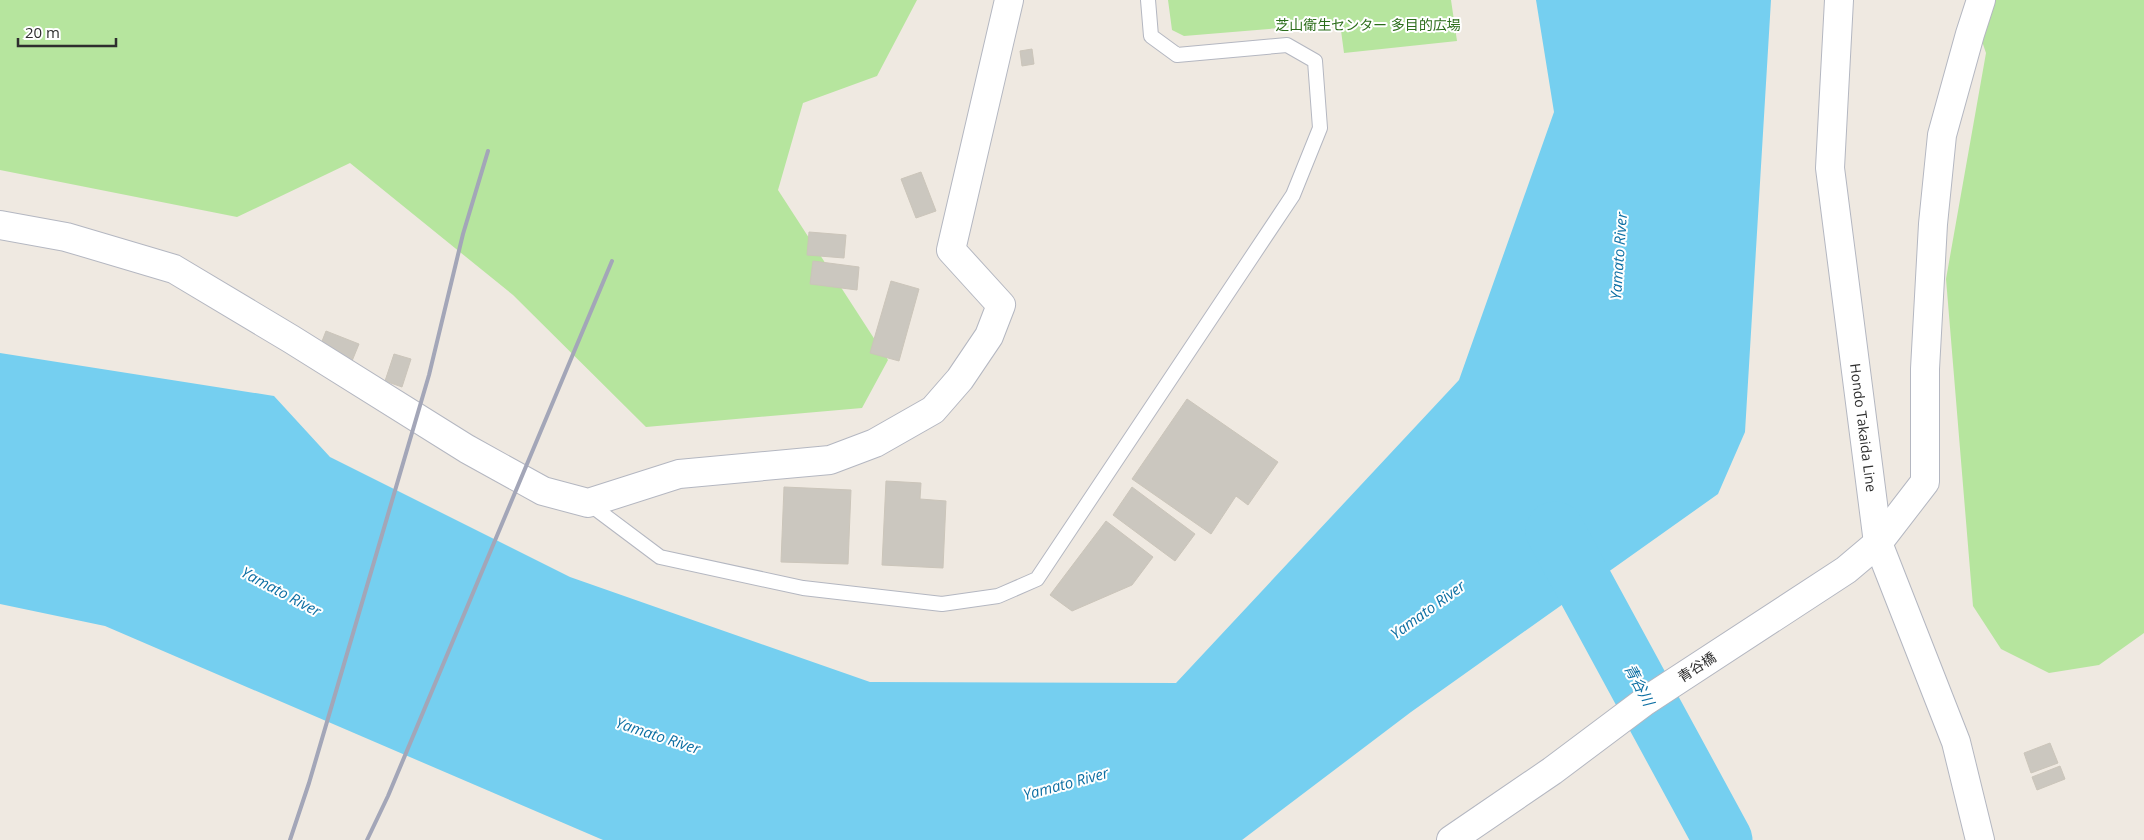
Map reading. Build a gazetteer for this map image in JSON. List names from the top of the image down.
{
  "streets": {
    "street": ["Hondo Takaida Line", "青谷橋"]
  },
  "crossings": [
    ["Hondo Takaida Line", "青谷橋"]
  ],
  "water": ["Yamato River", "青谷川"],
  "parks": ["芝山衛生センター 多目的広場"],
  "scale_bar": "20 m"
}
